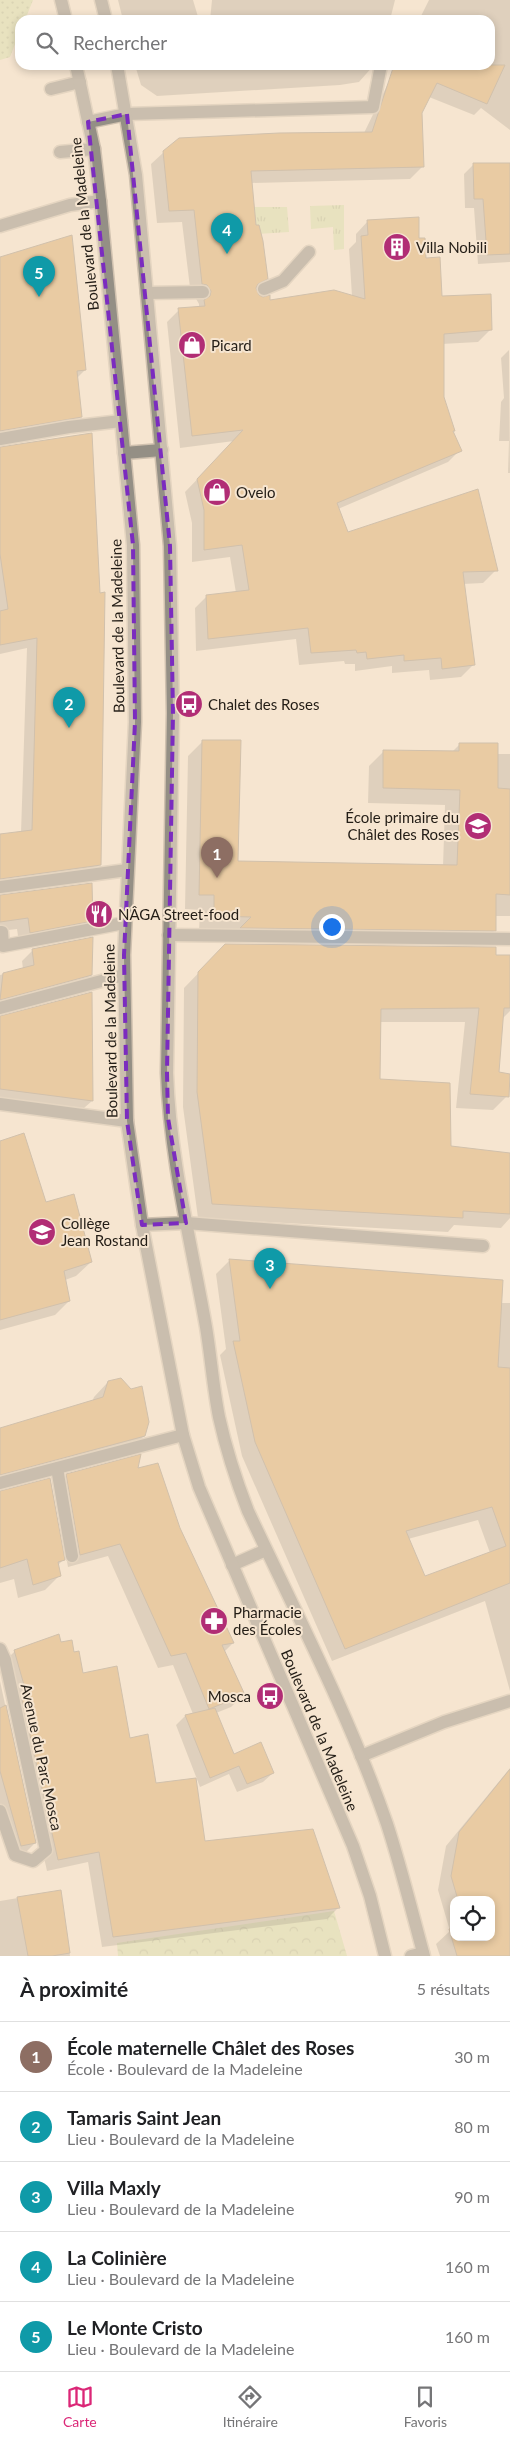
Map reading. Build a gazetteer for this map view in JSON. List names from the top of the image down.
{
  "streets": {
    "street": ["Boulevard de la Madeleine", "Avenue du Parc Mosca"]
  },
  "places": {
    "building": ["Villa Nobili"],
    "shop": ["Picard", "Ovelo"],
    "bus stop": ["Chalet des Roses", "Mosca"],
    "school or university": ["École primaire du Châlet des Roses", "Collège Jean Rostand"],
    "restaurant": ["NÂGA Street-food"],
    "pharmacy": ["Pharmacie des Écoles"]
  },
  "page": {
    "search": "Rechercher",
    "pins": [
      "4",
      "5",
      "2",
      "1",
      "3"
    ],
    "heading": ["À proximité", "5 résultats"],
    "list": [
      {
        "mark": "1",
        "name": "École maternelle Châlet des Roses",
        "note": "École · Boulevard de la Madeleine",
        "value": "30 m"
      },
      {
        "mark": "2",
        "name": "Tamaris Saint Jean",
        "note": "Lieu · Boulevard de la Madeleine",
        "value": "80 m"
      },
      {
        "mark": "3",
        "name": "Villa Maxly",
        "note": "Lieu · Boulevard de la Madeleine",
        "value": "90 m"
      },
      {
        "mark": "4",
        "name": "La Colinière",
        "note": "Lieu · Boulevard de la Madeleine",
        "value": "160 m"
      },
      {
        "mark": "5",
        "name": "Le Monte Cristo",
        "note": "Lieu · Boulevard de la Madeleine",
        "value": "160 m"
      }
    ],
    "nav": ["Carte", "Itinéraire", "Favoris"]
  }
}
